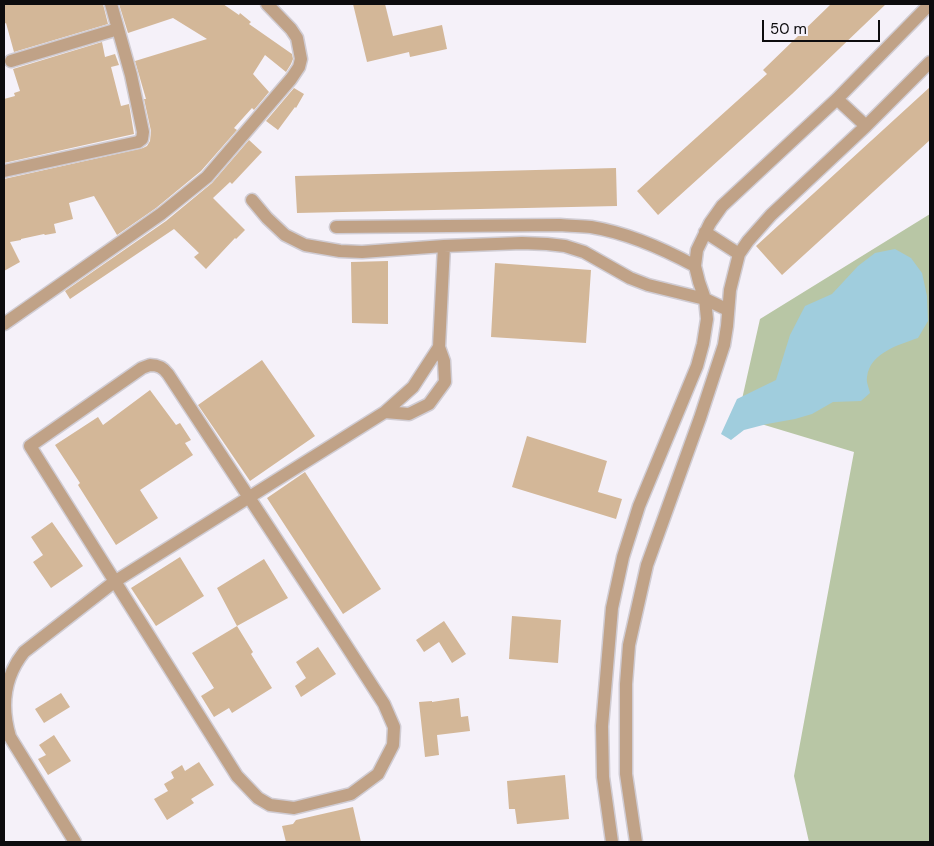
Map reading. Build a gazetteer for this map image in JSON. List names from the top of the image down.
{
  "scale_bar": "50 m"
}
